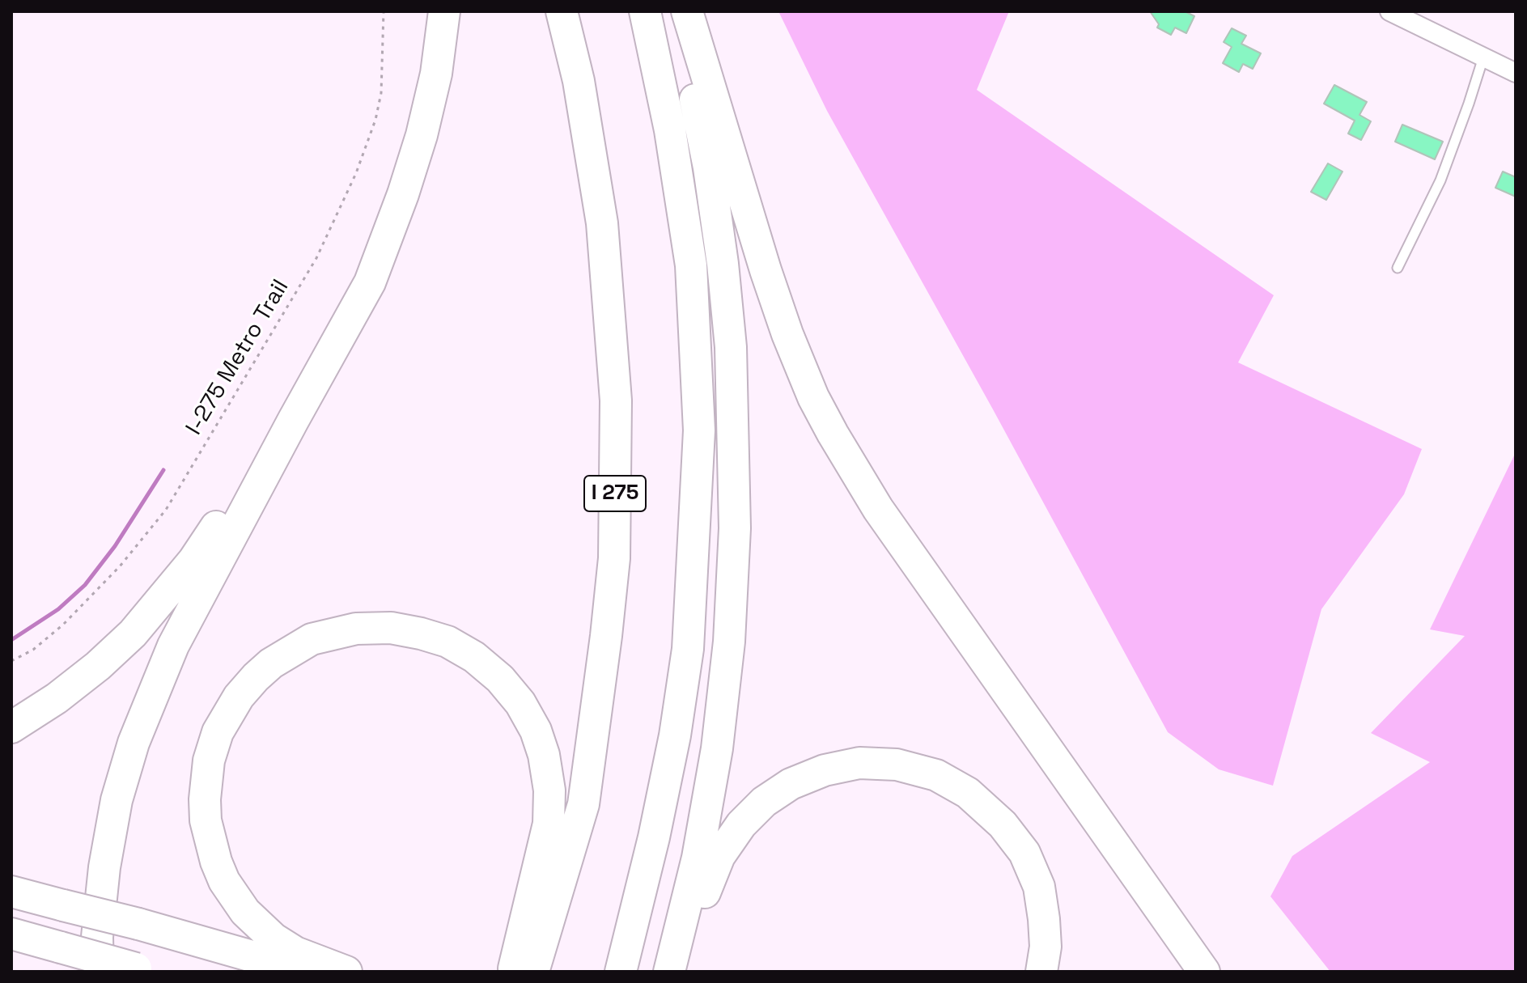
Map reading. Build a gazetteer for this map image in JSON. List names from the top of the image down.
{
  "streets": {
    "highway": ["I 275"],
    "path": ["I-275 Metro Trail"]
  }
}
